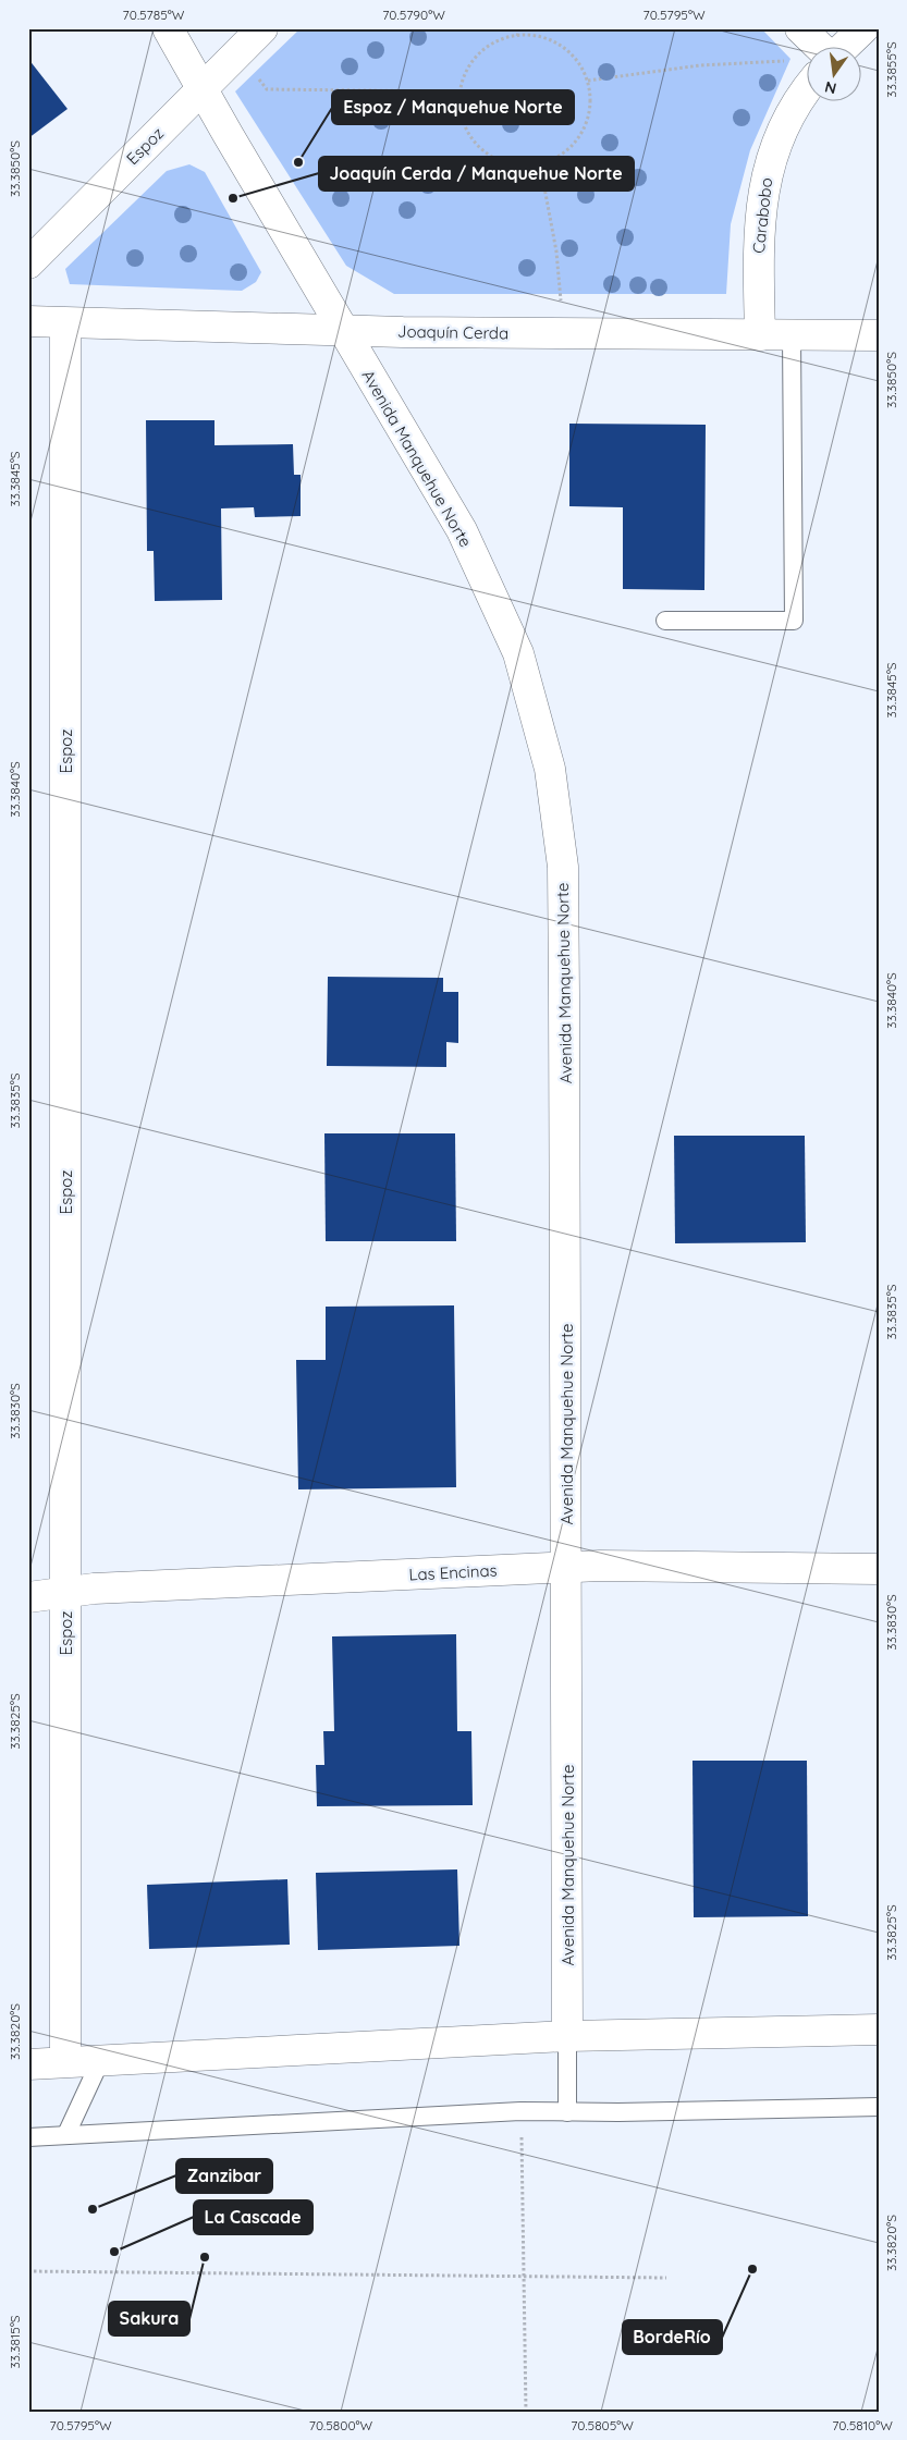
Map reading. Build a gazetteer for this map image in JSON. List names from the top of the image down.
{
  "streets": {
    "street": [
      "Espoz",
      "Carabobo",
      "Joaquín Cerda",
      "Avenida Manquehue Norte",
      "Las Encinas"
    ]
  },
  "crossings": [
    ["Espoz", "Joaquín Cerda"],
    ["Espoz", "Avenida Manquehue Norte"],
    ["Espoz", "Las Encinas"],
    ["Carabobo", "Joaquín Cerda"],
    ["Joaquín Cerda", "Avenida Manquehue Norte"],
    ["Avenida Manquehue Norte", "Las Encinas"]
  ],
  "places": [
    "Espoz / Manquehue Norte",
    "Joaquín Cerda / Manquehue Norte",
    "Zanzibar",
    "La Cascade",
    "Sakura",
    "BordeRío"
  ],
  "north": "bottom",
  "coordinates": [
    "70.5785°W",
    "70.5790°W",
    "70.5795°W",
    "33.3855°S",
    "33.3850°S",
    "33.3845°S",
    "33.3840°S",
    "33.3835°S",
    "33.3830°S",
    "33.3825°S",
    "33.3820°S",
    "33.3815°S",
    "70.5800°W",
    "70.5805°W",
    "70.5810°W"
  ]
}
